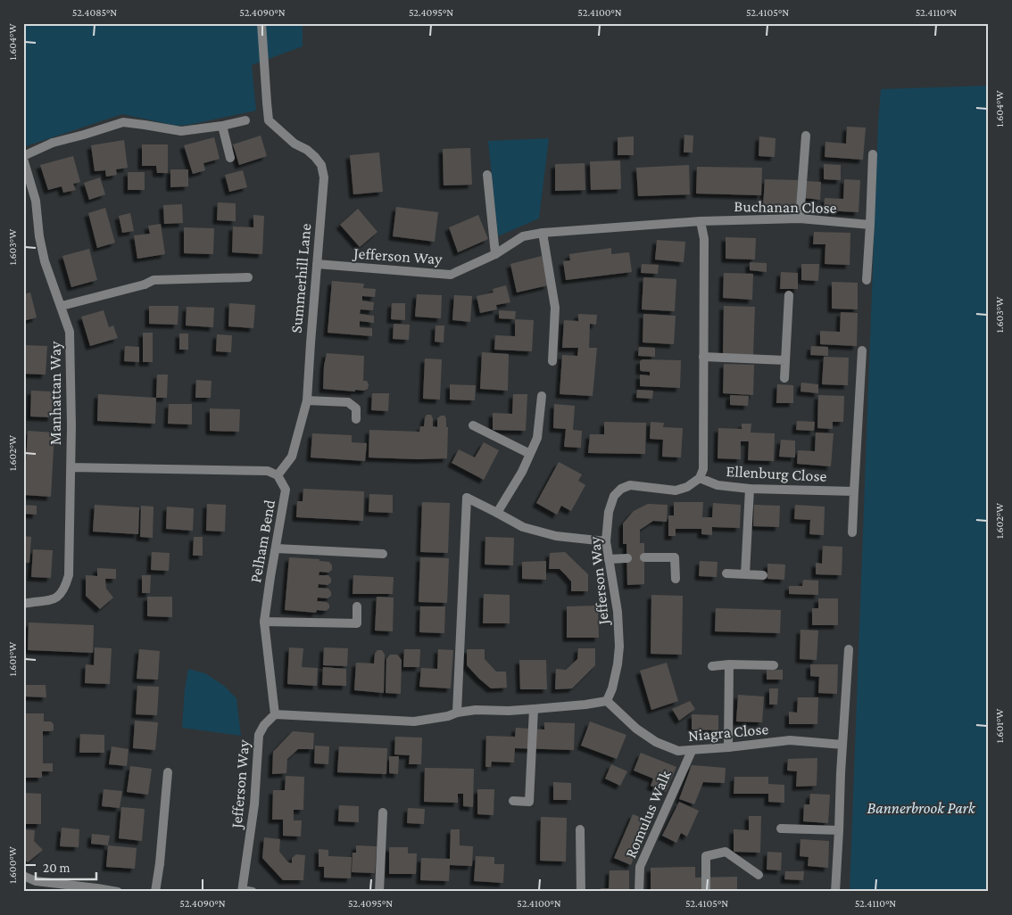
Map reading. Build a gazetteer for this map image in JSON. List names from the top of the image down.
{
  "streets": {
    "street": [
      "Buchanan Close",
      "Jefferson Way",
      "Summerhill Lane",
      "Manhattan Way",
      "Ellenburg Close",
      "Pelham Bend",
      "Niagra Close",
      "Romulus Walk"
    ]
  },
  "crossings": [
    ["Buchanan Close", "Jefferson Way"],
    ["Jefferson Way", "Summerhill Lane"],
    ["Jefferson Way", "Ellenburg Close"],
    ["Jefferson Way", "Pelham Bend"],
    ["Jefferson Way", "Niagra Close"],
    ["Summerhill Lane", "Pelham Bend"],
    ["Niagra Close", "Romulus Walk"]
  ],
  "parks": ["Bannerbrook Park"],
  "scale_bar": "20 m",
  "coordinates": [
    "52.4085°N",
    "52.4090°N",
    "52.4095°N",
    "52.4100°N",
    "52.4105°N",
    "52.4110°N",
    "1.604°W",
    "1.603°W",
    "1.602°W",
    "1.601°W",
    "1.600°W"
  ]
}
